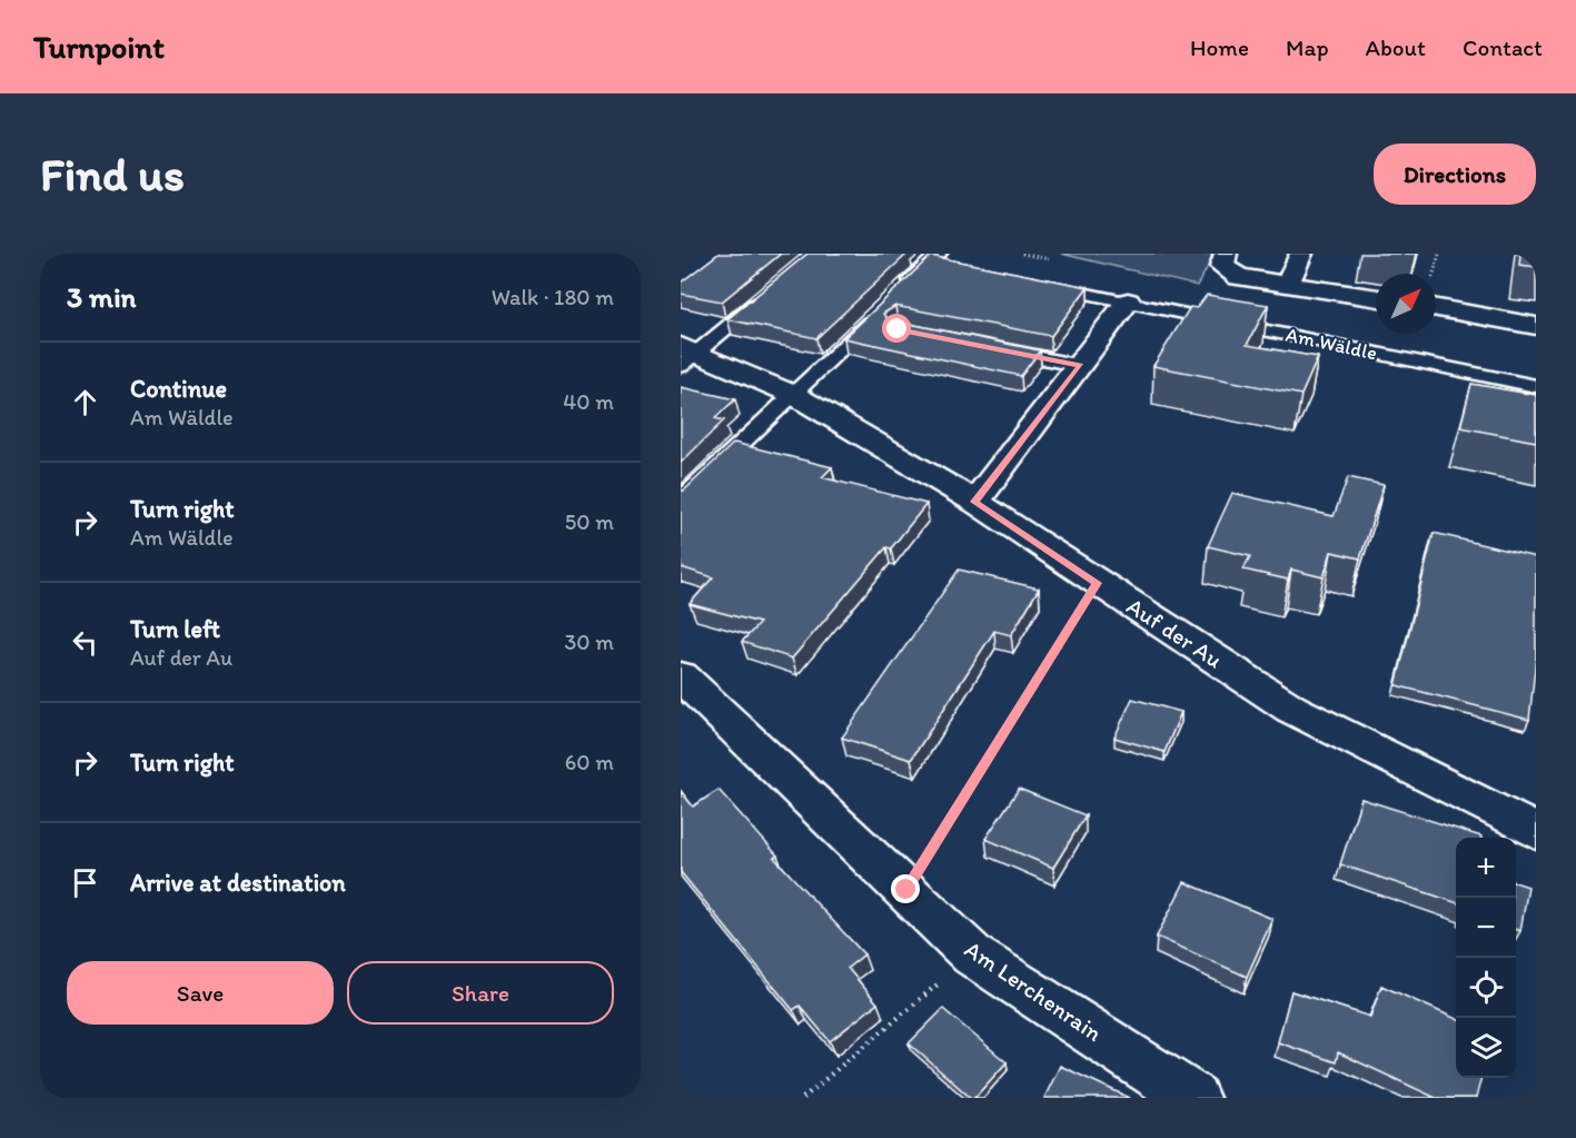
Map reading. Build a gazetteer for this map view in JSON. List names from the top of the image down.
{
  "streets": {
    "street": ["Auf der Au", "Am Lerchenrain"],
    "lane": ["Am Wäldle"]
  },
  "north": "top right",
  "page": {
    "header": "Turnpoint",
    "nav": [
      "Home",
      "Map",
      "About",
      "Contact"
    ],
    "buttons": [
      "Directions",
      ["Save", "Share"]
    ],
    "title": "Find us",
    "heading": ["3 min", "Walk · 180 m"],
    "list": [
      ["Continue", "Am Wäldle", "40 m"],
      ["Turn right", "Am Wäldle", "50 m"],
      ["Turn left", "Auf der Au", "30 m"],
      ["Turn right", "60 m"],
      "Arrive at destination"
    ],
    "map_buttons": ["+", "−"]
  }
}
